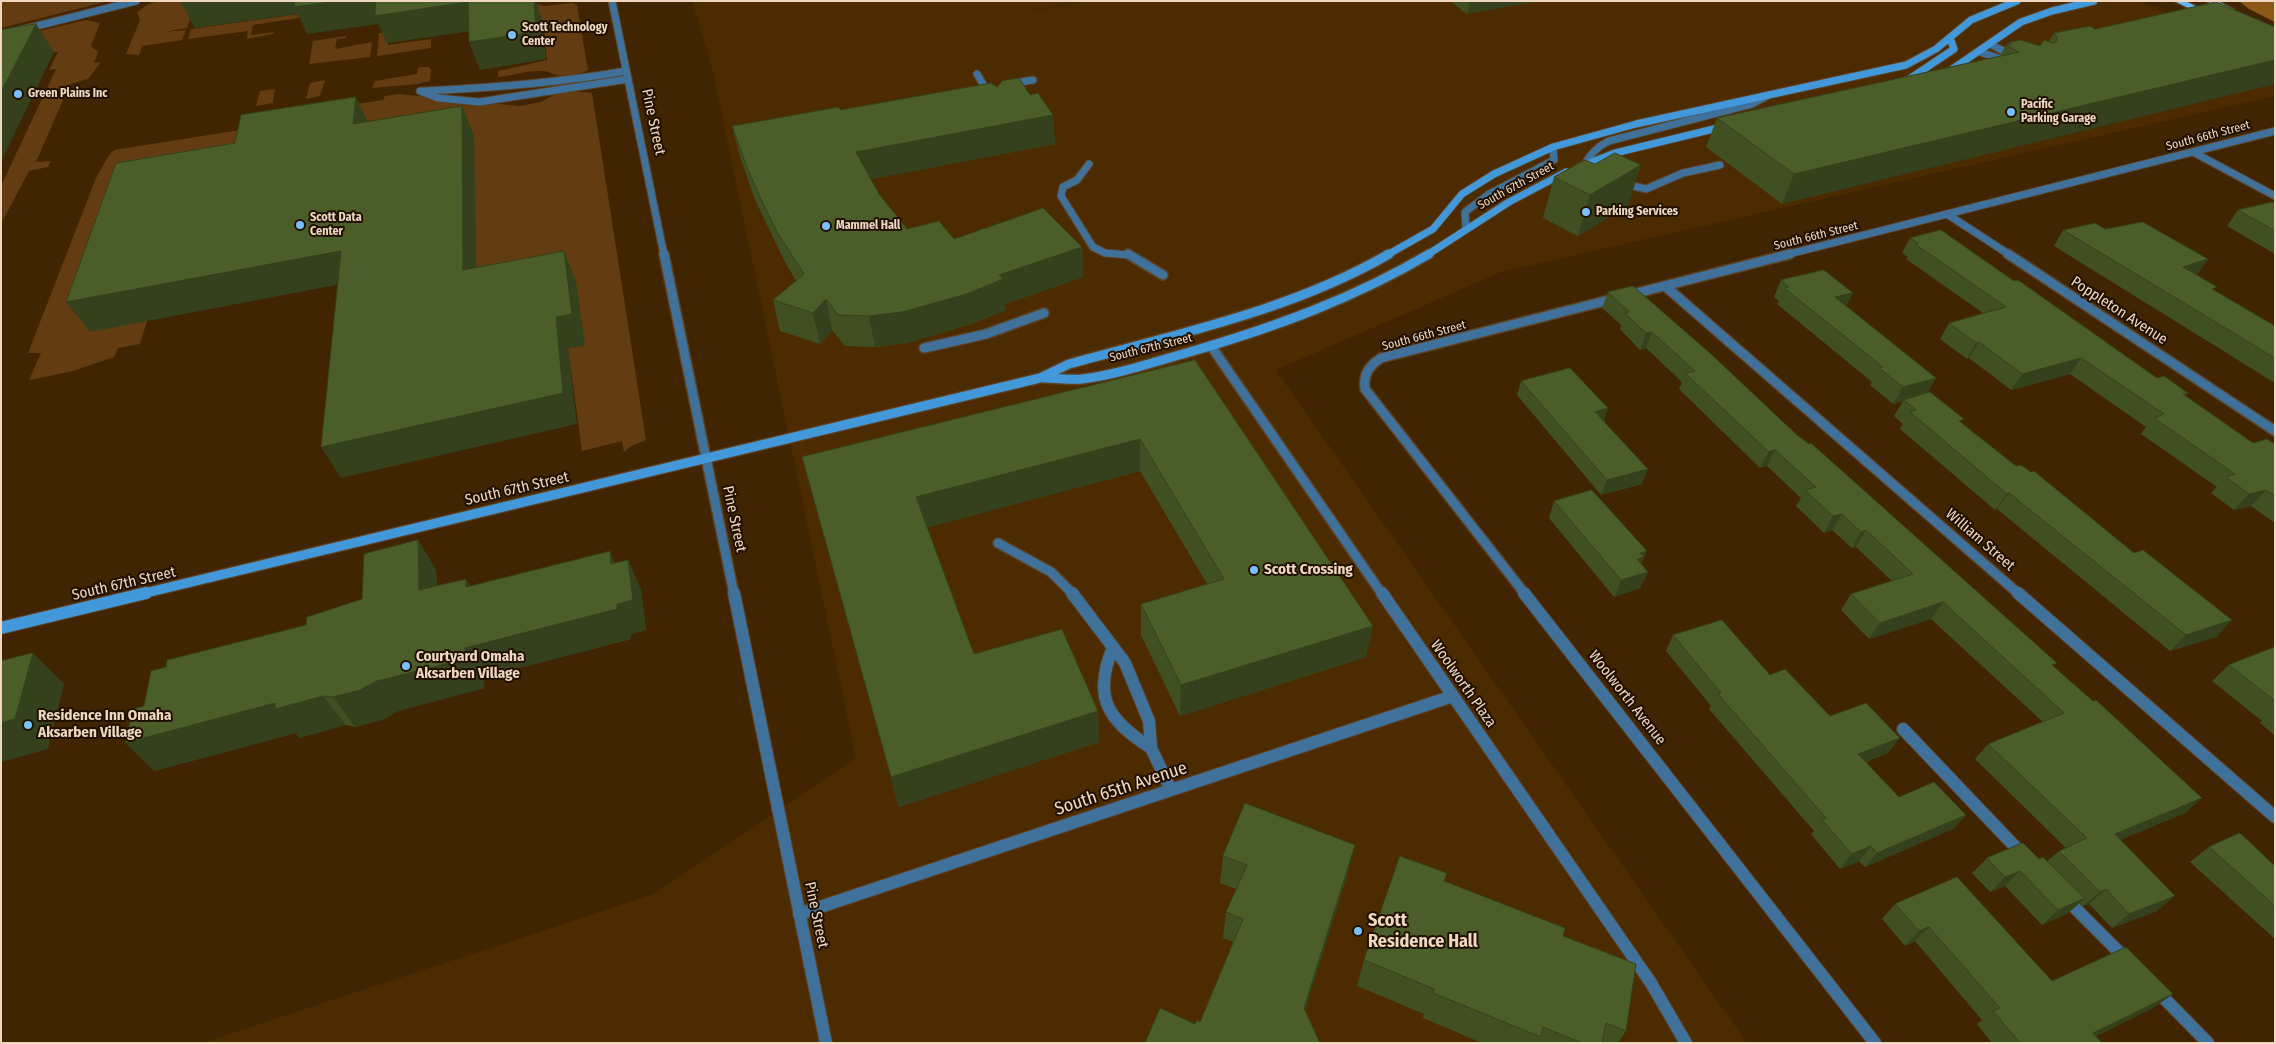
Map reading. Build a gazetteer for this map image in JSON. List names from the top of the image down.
{
  "streets": {
    "main road": ["South 67th Street"],
    "street": [
      "Pine Street",
      "South 66th Street",
      "Poppleton Avenue",
      "William Street",
      "Woolworth Plaza",
      "Woolworth Avenue",
      "South 65th Avenue"
    ]
  },
  "crossings": [
    ["Pine Street", "South 67th Street"],
    ["Pine Street", "South 65th Avenue"],
    ["South 66th Street", "Poppleton Avenue"],
    ["South 66th Street", "William Street"],
    ["South 66th Street", "Woolworth Avenue"],
    ["South 67th Street", "Woolworth Plaza"],
    ["Woolworth Plaza", "South 65th Avenue"]
  ],
  "places": [
    "Scott Technology Center",
    "Green Plains Inc",
    "Pacific Parking Garage",
    "Parking Services",
    "Scott Data Center",
    "Mammel Hall",
    "Scott Crossing",
    "Courtyard Omaha Aksarben Village",
    "Residence Inn Omaha Aksarben Village",
    "Scott Residence Hall"
  ]
}
